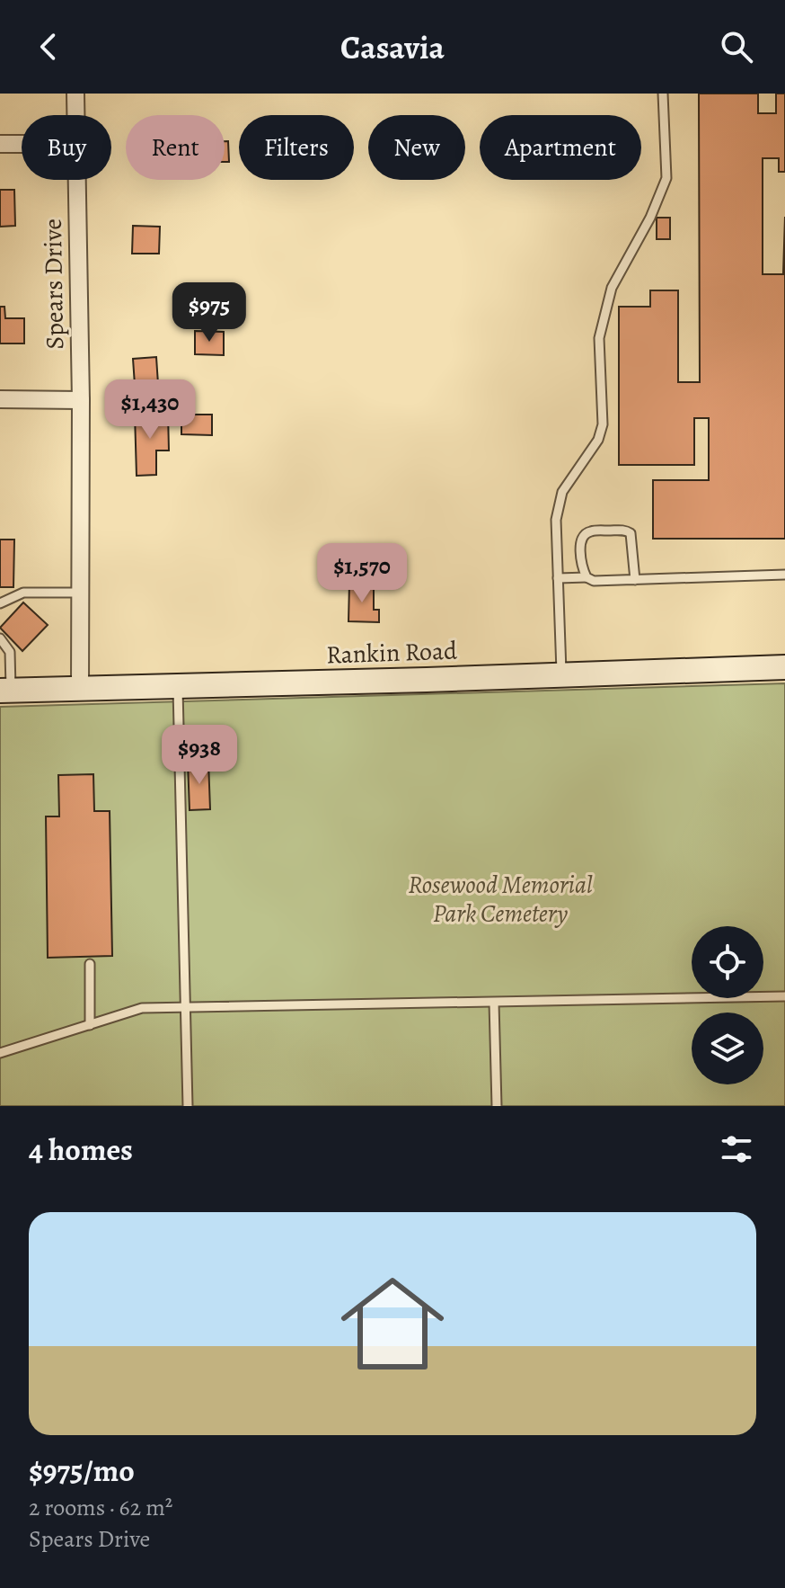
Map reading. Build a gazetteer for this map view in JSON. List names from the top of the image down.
{
  "streets": {
    "street": ["Spears Drive", "Rankin Road"]
  },
  "crossings": [
    ["Spears Drive", "Rankin Road"]
  ],
  "parks": ["Rosewood Memorial Park Cemetery"],
  "page": {
    "header": "Casavia",
    "chip": [
      "Buy",
      "Rent",
      "Filters",
      "New",
      "Apartment"
    ],
    "price": [
      "$975",
      "$1,430",
      "$1,570",
      "$938"
    ],
    "heading": "4 homes",
    "list": [
      {
        "name": "$975/mo",
        "note": "2 rooms · 62 m² · Spears Drive"
      }
    ]
  }
}
